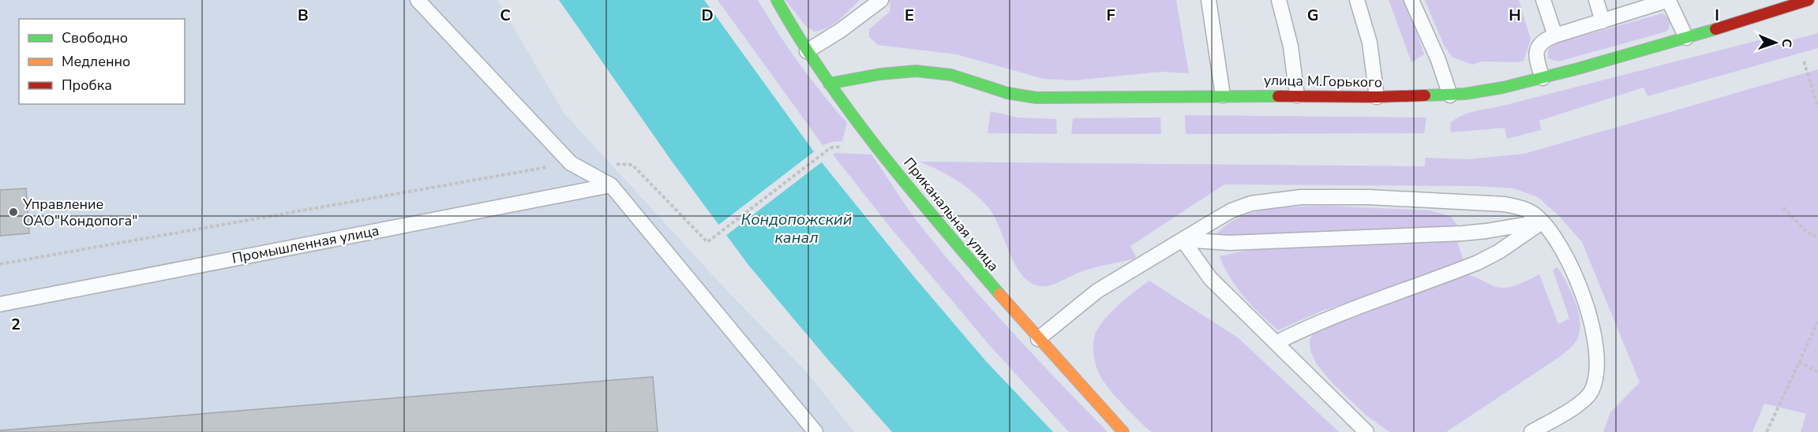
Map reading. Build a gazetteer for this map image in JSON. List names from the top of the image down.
{
  "streets": {
    "street": ["улица М.Горького", "Приканальная улица"],
    "lane": ["Промышленная улица"]
  },
  "crossings": [
    ["улица М.Горького", "Приканальная улица"]
  ],
  "water": ["Кондопожский канал"],
  "places": ["Управление ОАО\"Кондопога\""],
  "legend": ["Свободно", "Медленно", "Пробка"],
  "north": "right",
  "grid": {
    "columns": [
      "B",
      "C",
      "D",
      "E",
      "F",
      "G",
      "H",
      "I"
    ],
    "rows": ["2"]
  }
}
